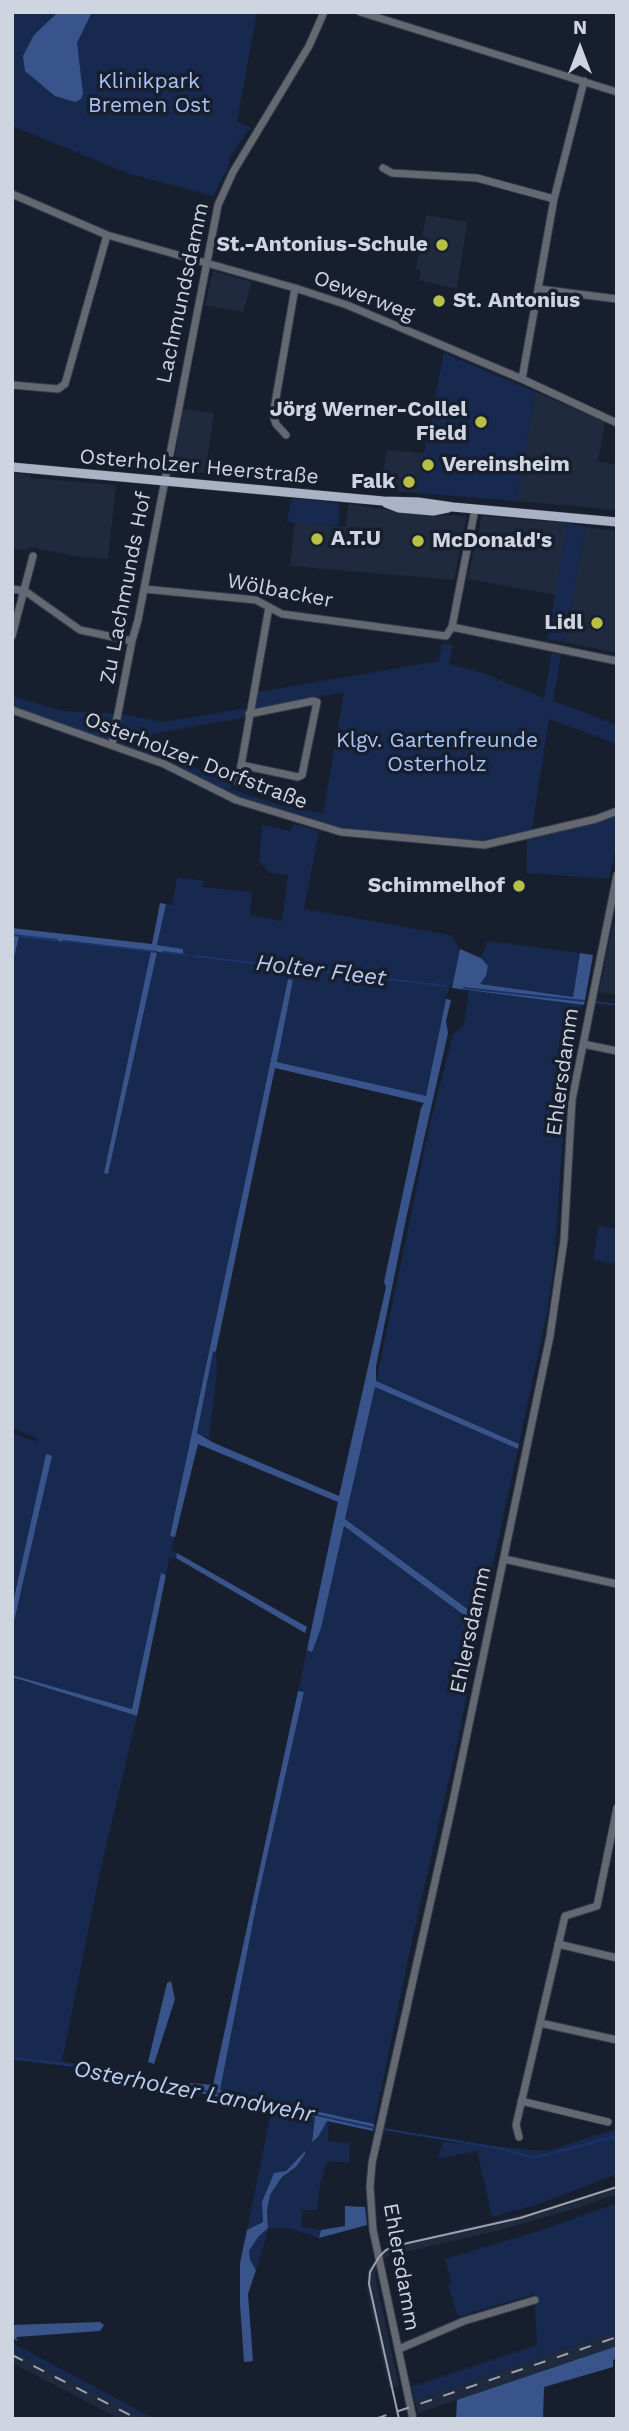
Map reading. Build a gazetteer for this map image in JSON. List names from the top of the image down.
{
  "streets": {
    "main road": ["Osterholzer Heerstraße"],
    "street": [
      "Lachmundsdamm",
      "Oewerweg",
      "Zu Lachmunds Hof",
      "Wölbacker",
      "Osterholzer Dorfstraße",
      "Ehlersdamm"
    ]
  },
  "crossings": [
    ["Lachmundsdamm", "Oewerweg"],
    ["Lachmundsdamm", "Osterholzer Heerstraße"],
    ["Lachmundsdamm", "Zu Lachmunds Hof"],
    ["Osterholzer Heerstraße", "Zu Lachmunds Hof"],
    ["Zu Lachmunds Hof", "Wölbacker"],
    ["Zu Lachmunds Hof", "Osterholzer Dorfstraße"]
  ],
  "water": ["Holter Fleet", "Osterholzer Landwehr"],
  "parks": ["Klinikpark Bremen Ost", "Klgv. Gartenfreunde Osterholz"],
  "places": [
    "St.-Antonius-Schule",
    "St. Antonius",
    "Jörg Werner-Collel Field",
    "Vereinsheim",
    "Falk",
    "A.T.U",
    "McDonald's",
    "Lidl",
    "Schimmelhof"
  ],
  "north": "top"
}
